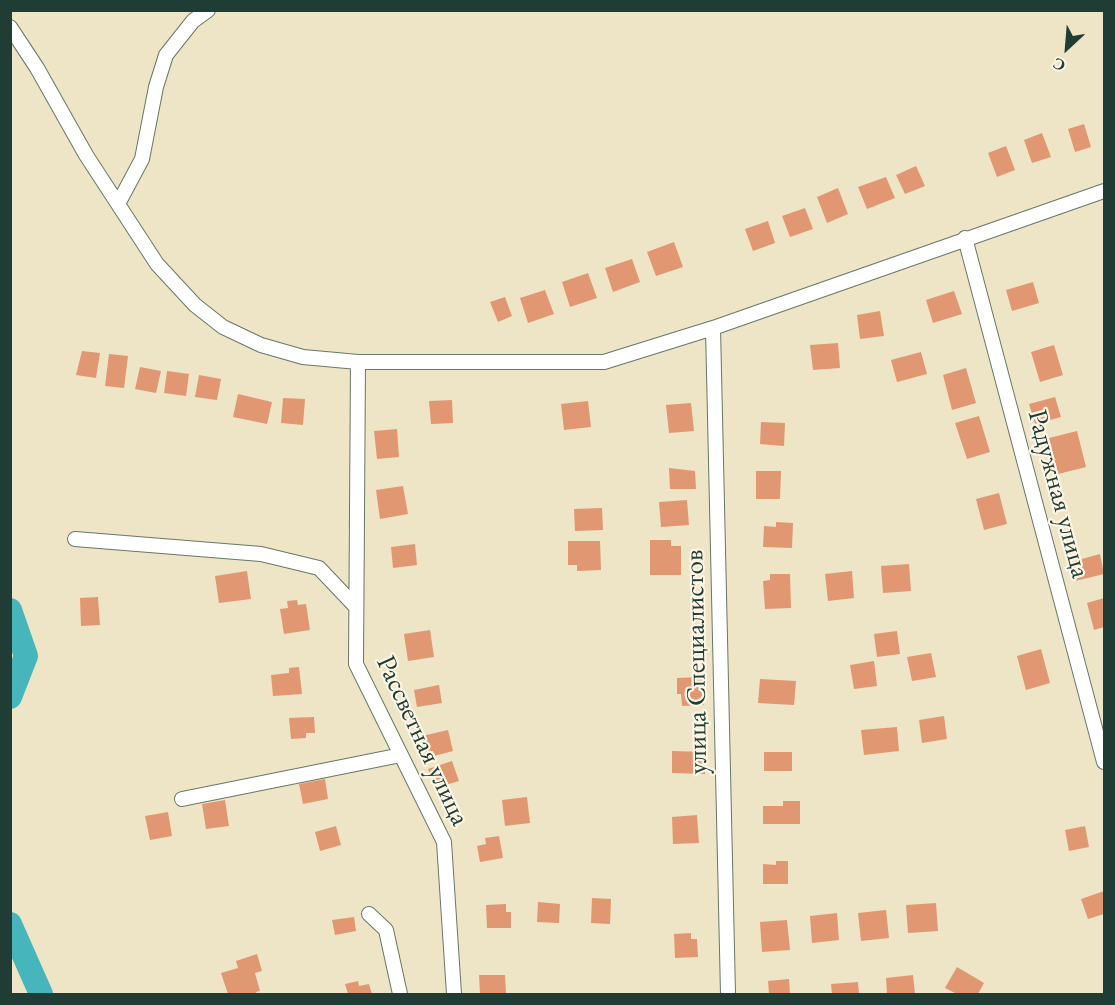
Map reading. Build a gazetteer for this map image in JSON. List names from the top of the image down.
{
  "streets": {
    "street": ["Радужная улица", "улица Специалистов", "Рассветная улица"]
  },
  "north": "bottom left"
}
